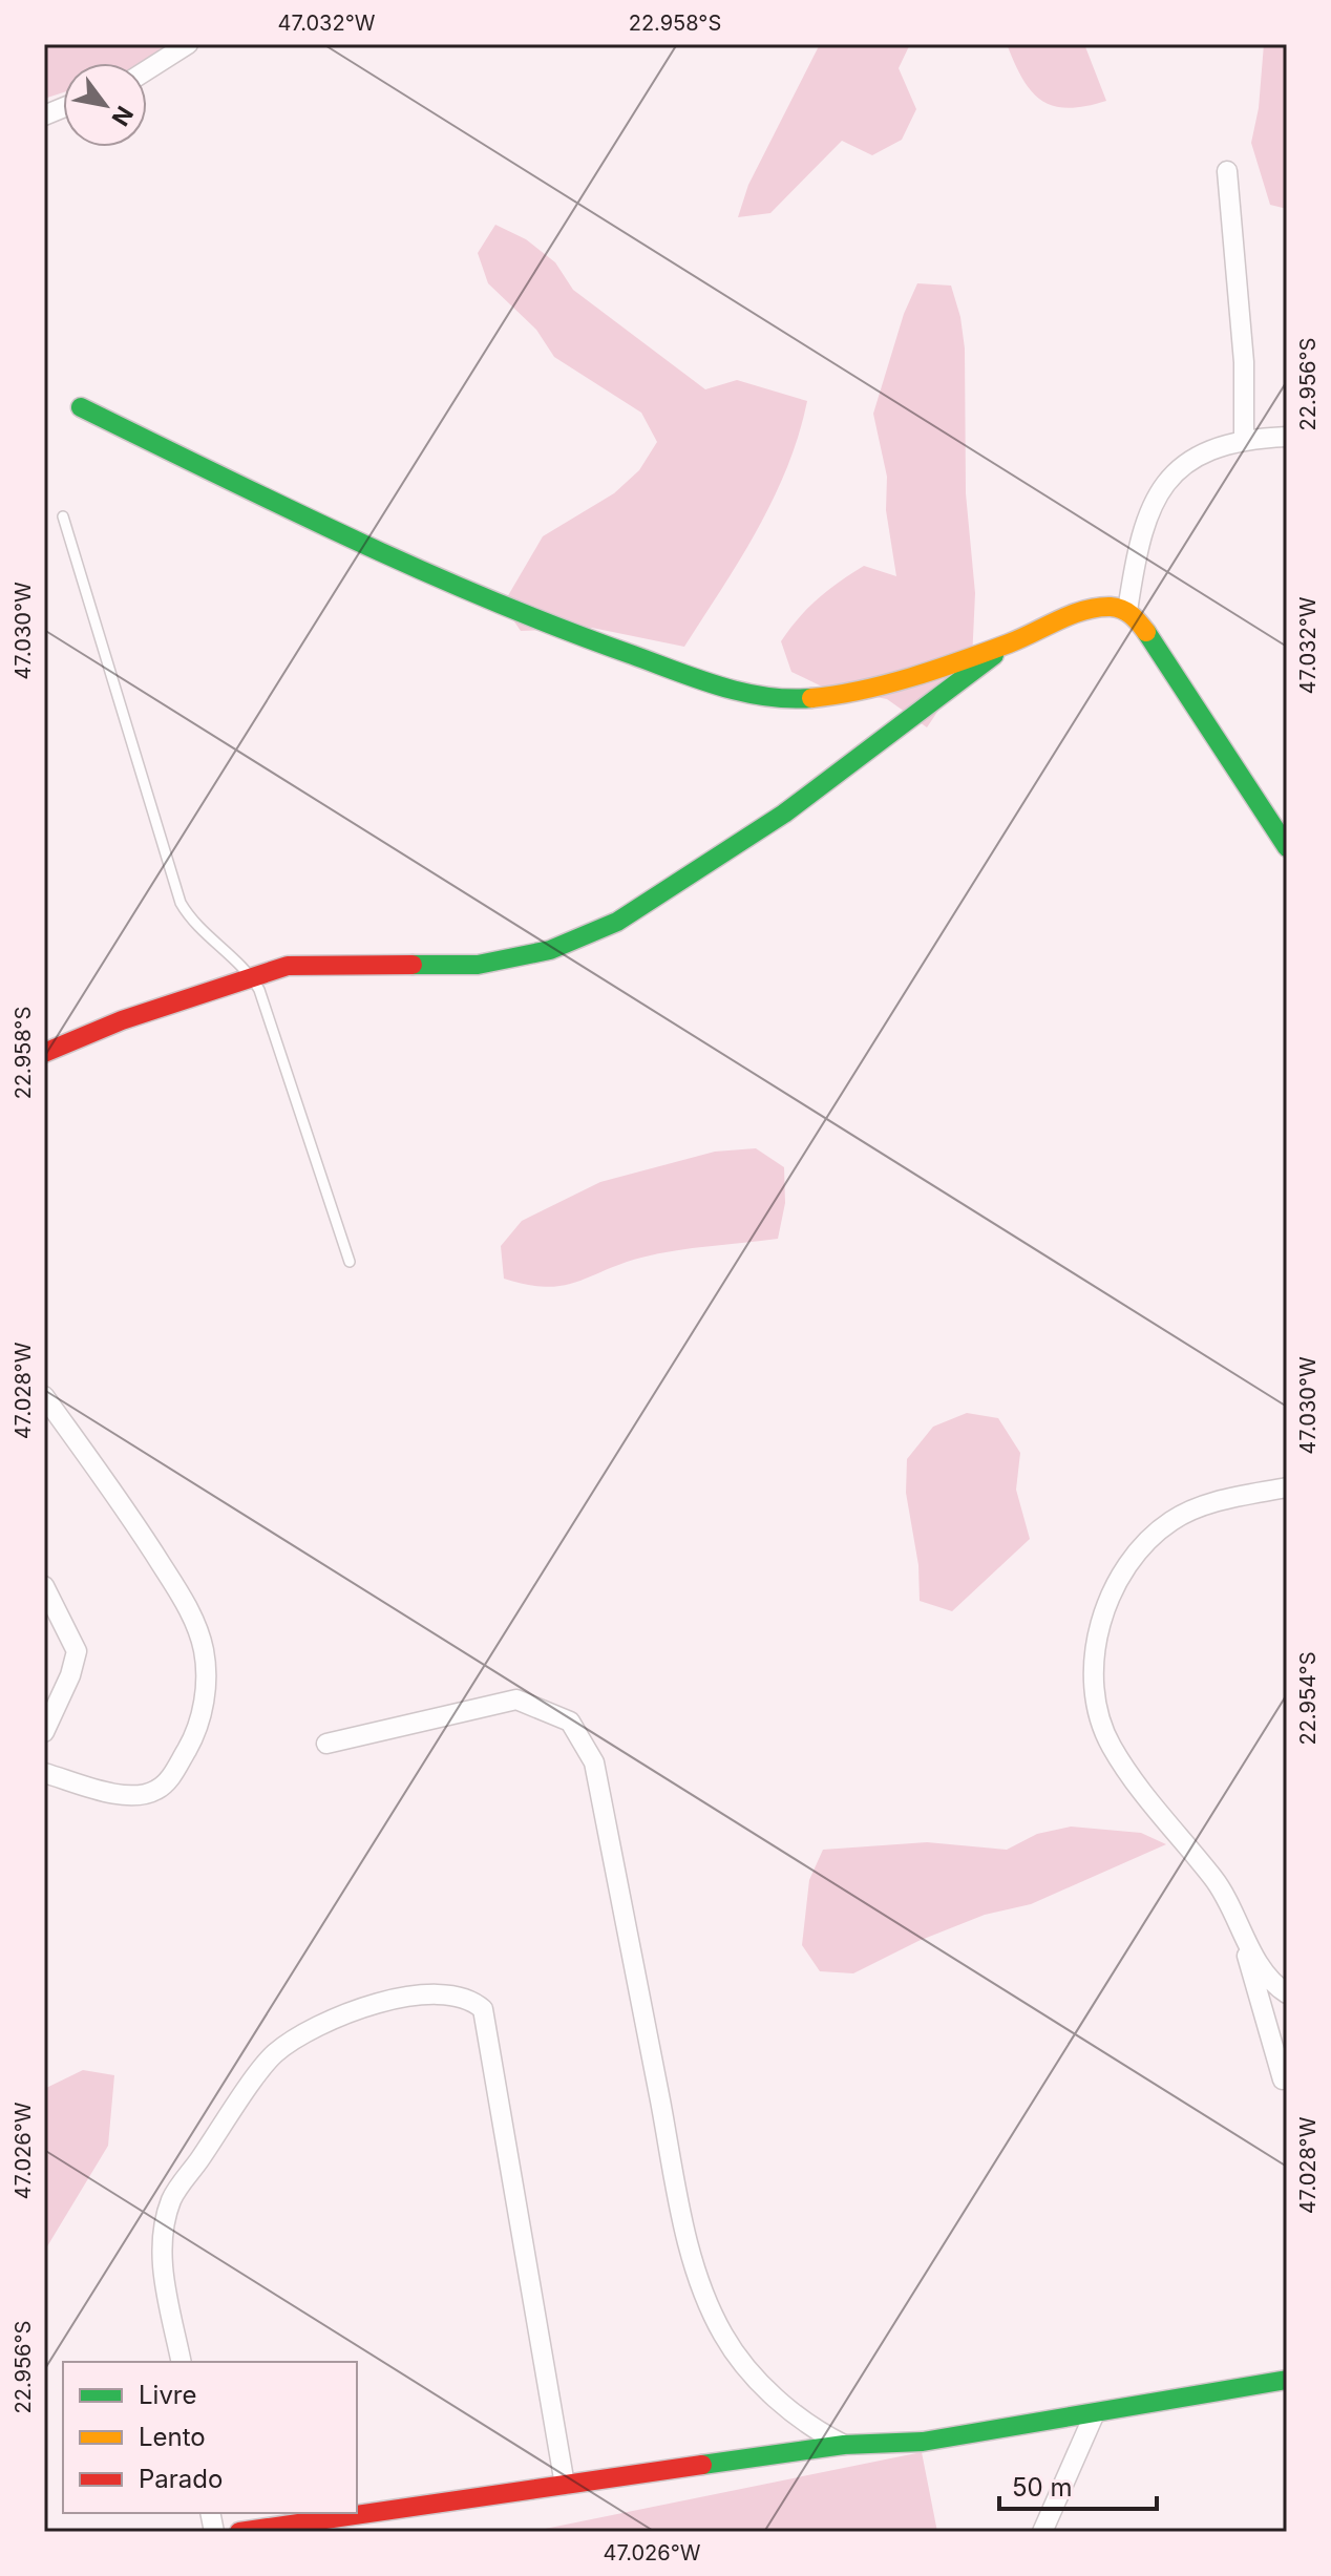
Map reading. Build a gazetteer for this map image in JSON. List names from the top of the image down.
{
  "legend": ["Livre", "Lento", "Parado"],
  "scale_bar": "50 m",
  "north": "bottom right",
  "coordinates": [
    "47.032°W",
    "22.958°S",
    "22.956°S",
    "47.030°W",
    "47.028°W",
    "22.954°S",
    "47.026°W"
  ]
}
